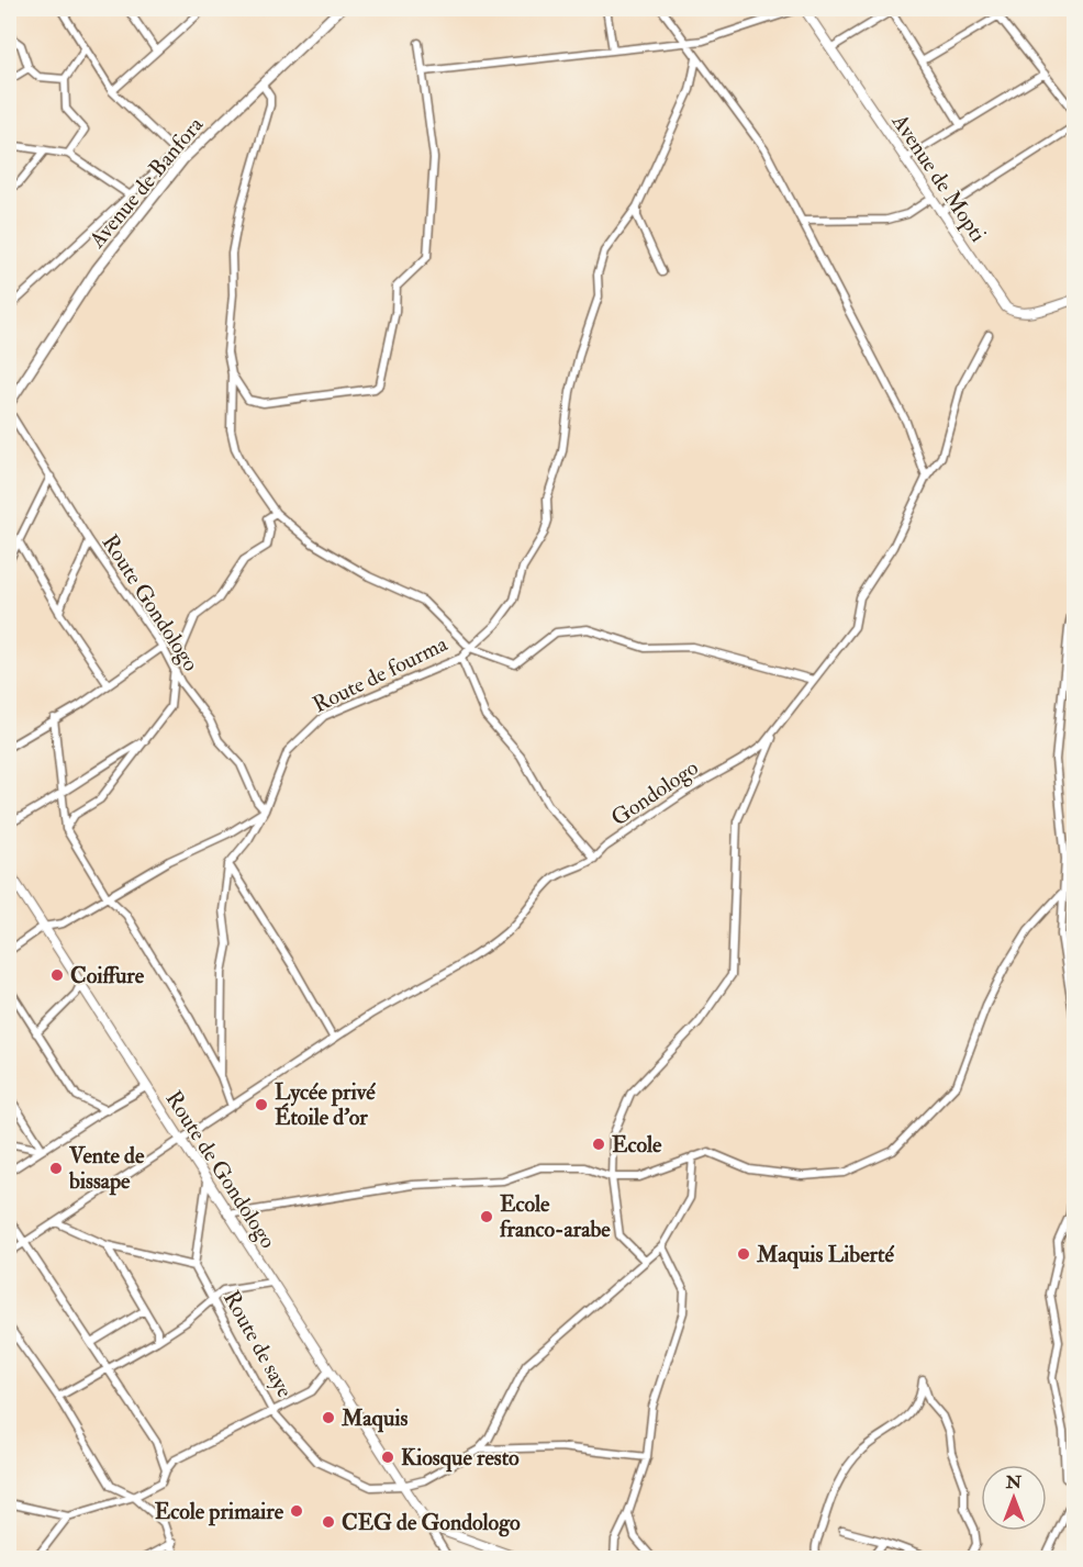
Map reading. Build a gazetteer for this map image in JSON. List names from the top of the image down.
{
  "streets": {
    "main road": ["Avenue de Banfora"],
    "street": [
      "Avenue de Mopti",
      "Route Gondologo",
      "Route de fourma",
      "Gondologo",
      "Route de Gondologo",
      "Route de saye"
    ]
  },
  "crossings": [
    ["Route Gondologo", "Route de fourma"],
    ["Route de fourma", "Gondologo"],
    ["Gondologo", "Route de Gondologo"],
    ["Route de Gondologo", "Route de saye"]
  ],
  "places": [
    "Coiffure",
    "Lycée privé Étoile d'or",
    "Ecole",
    "Vente de bissape",
    "Ecole franco-arabe",
    "Maquis Liberté",
    "Maquis",
    "Kiosque resto",
    "Ecole primaire",
    "CEG de Gondologo"
  ],
  "north": "top"
}
